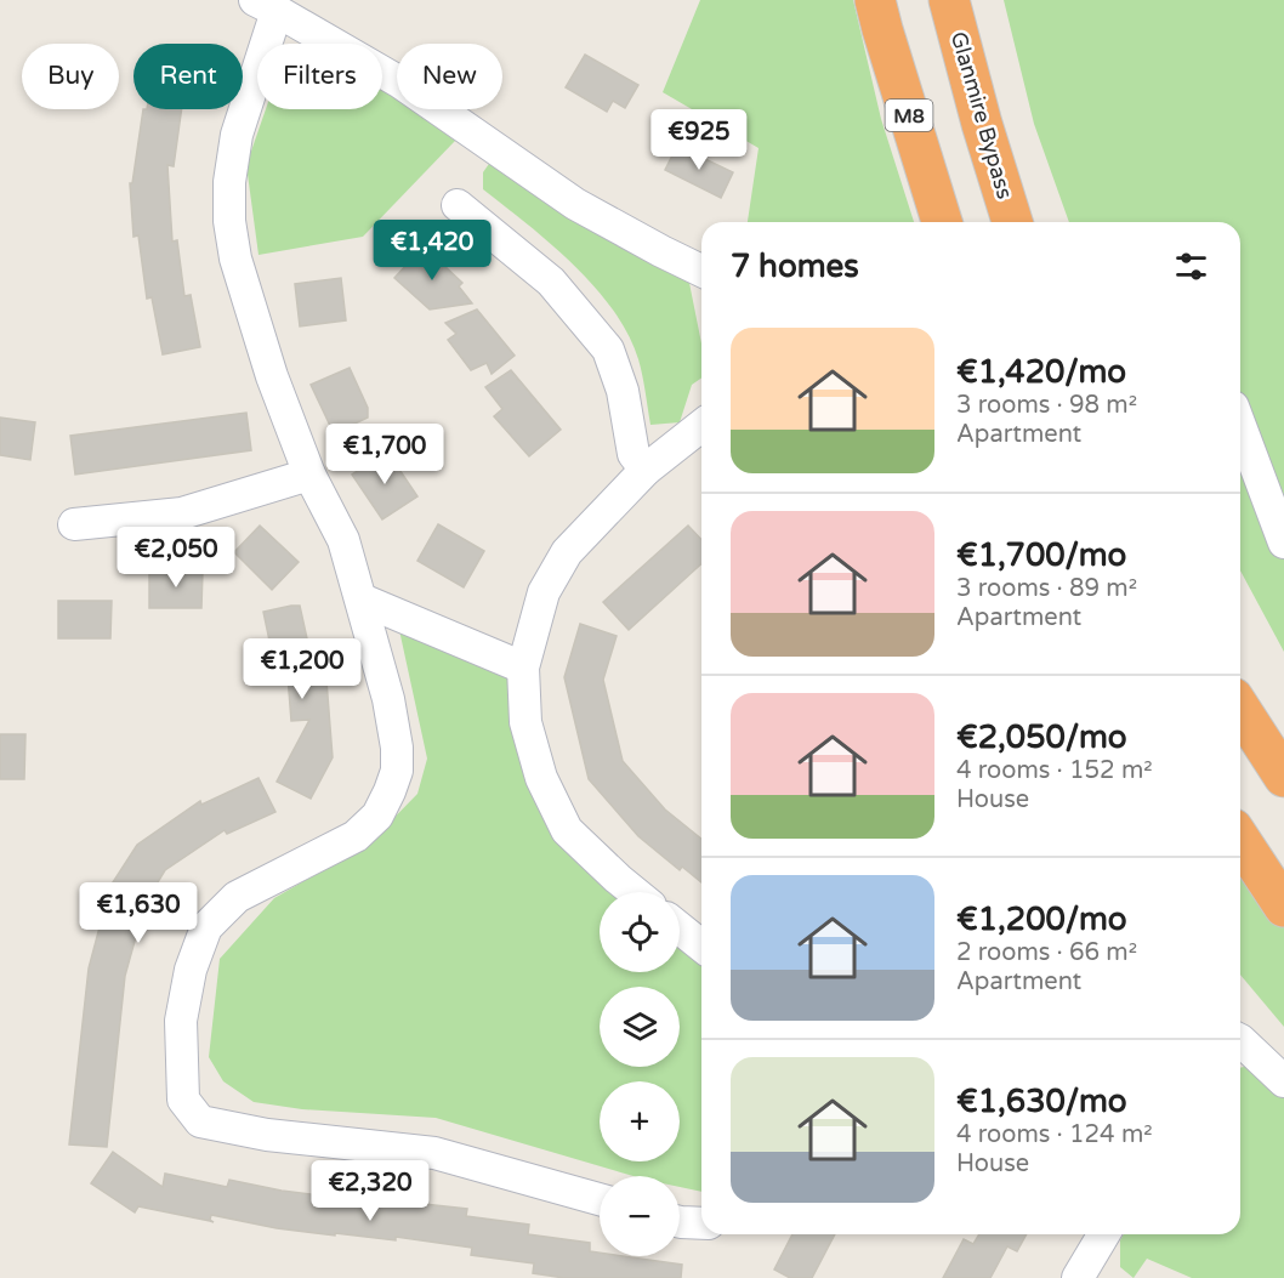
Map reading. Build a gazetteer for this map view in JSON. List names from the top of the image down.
{
  "streets": {
    "highway": ["M8", "Glanmire Bypass"]
  },
  "page": {
    "chip": [
      "Buy",
      "Rent",
      "Filters",
      "New"
    ],
    "price": [
      "€925",
      "€1,420",
      "€1,700",
      "€2,050",
      "€1,200",
      "€1,630",
      "€2,320"
    ],
    "heading": "7 homes",
    "list": [
      {
        "name": "€1,420/mo",
        "note": "3 rooms · 98 m² · Apartment"
      },
      {
        "name": "€1,700/mo",
        "note": "3 rooms · 89 m² · Apartment"
      },
      {
        "name": "€2,050/mo",
        "note": "4 rooms · 152 m² · House"
      },
      {
        "name": "€1,200/mo",
        "note": "2 rooms · 66 m² · Apartment"
      },
      {
        "name": "€1,630/mo",
        "note": "4 rooms · 124 m² · House"
      }
    ],
    "map_buttons": ["+", "−"]
  }
}
